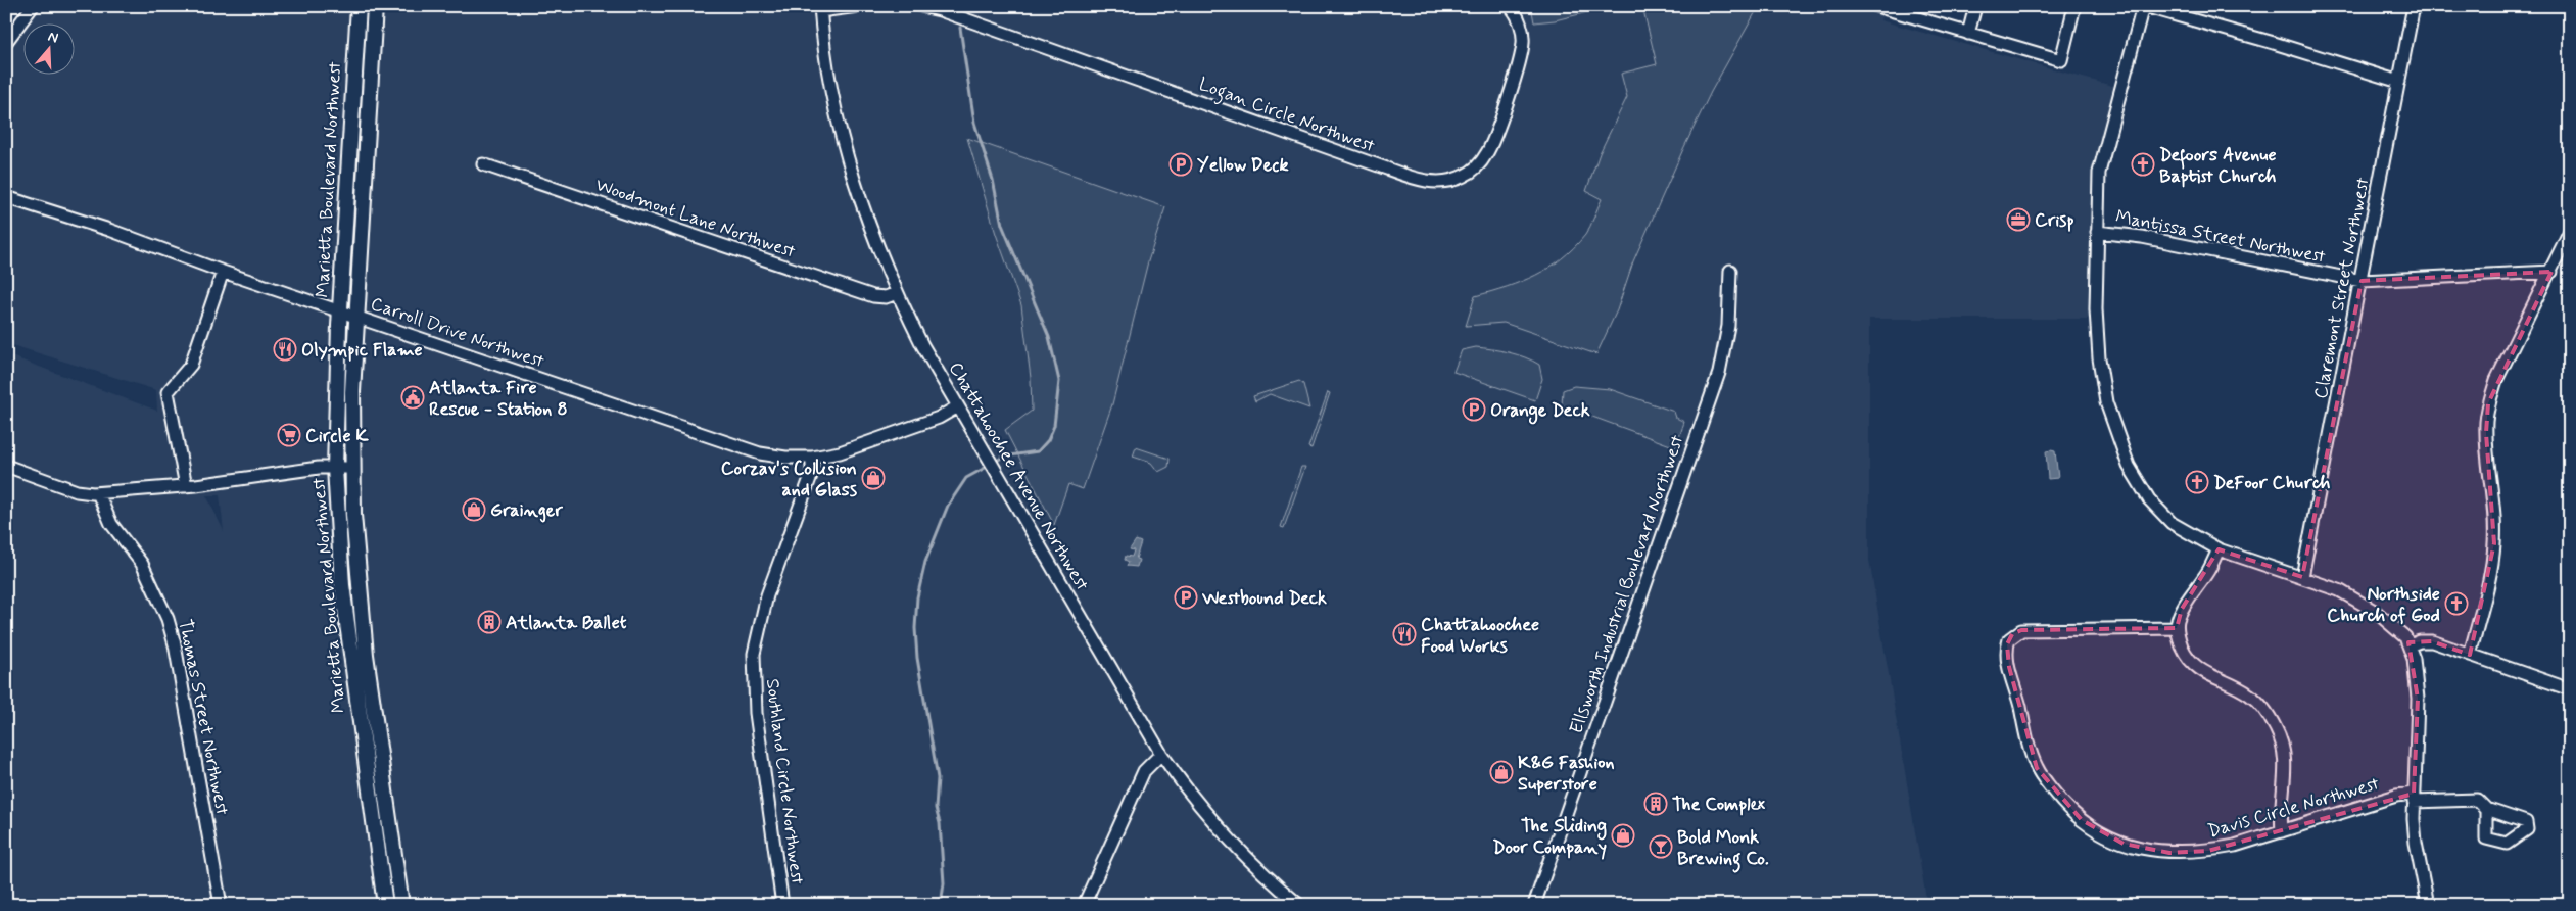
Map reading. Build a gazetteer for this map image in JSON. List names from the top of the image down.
{
  "streets": {
    "main road": ["Marietta Boulevard Northwest"],
    "street": [
      "Logan Circle Northwest",
      "Woodmont Lane Northwest",
      "Mantissa Street Northwest",
      "Claremont Street Northwest",
      "Carroll Drive Northwest",
      "Chattahoochee Avenue Northwest",
      "Ellsworth Industrial Boulevard Northwest",
      "Thomas Street Northwest",
      "Southland Circle Northwest",
      "Davis Circle Northwest"
    ]
  },
  "crossings": [
    ["Marietta Boulevard Northwest", "Carroll Drive Northwest"],
    ["Woodmont Lane Northwest", "Chattahoochee Avenue Northwest"],
    ["Mantissa Street Northwest", "Claremont Street Northwest"],
    ["Carroll Drive Northwest", "Chattahoochee Avenue Northwest"],
    ["Carroll Drive Northwest", "Southland Circle Northwest"]
  ],
  "places": {
    "parking": ["Yellow Deck", "Orange Deck", "Westbound Deck"],
    "church": ["Defoors Avenue Baptist Church", "DeFoor Church", "Northside Church of God"],
    "office": ["Crisp"],
    "restaurant": ["Olympic Flame", "Chattahoochee Food Works"],
    "public building": ["Atlanta Fire Rescue - Station 8"],
    "supermarket": ["Circle K"],
    "shop": [
      "Corzav's Collision and Glass",
      "Grainger",
      "K&G Fashion Superstore",
      "The Sliding Door Company"
    ],
    "building": ["Atlanta Ballet", "The Complex"],
    "bar": ["Bold Monk Brewing Co."]
  },
  "north": "top"
}
